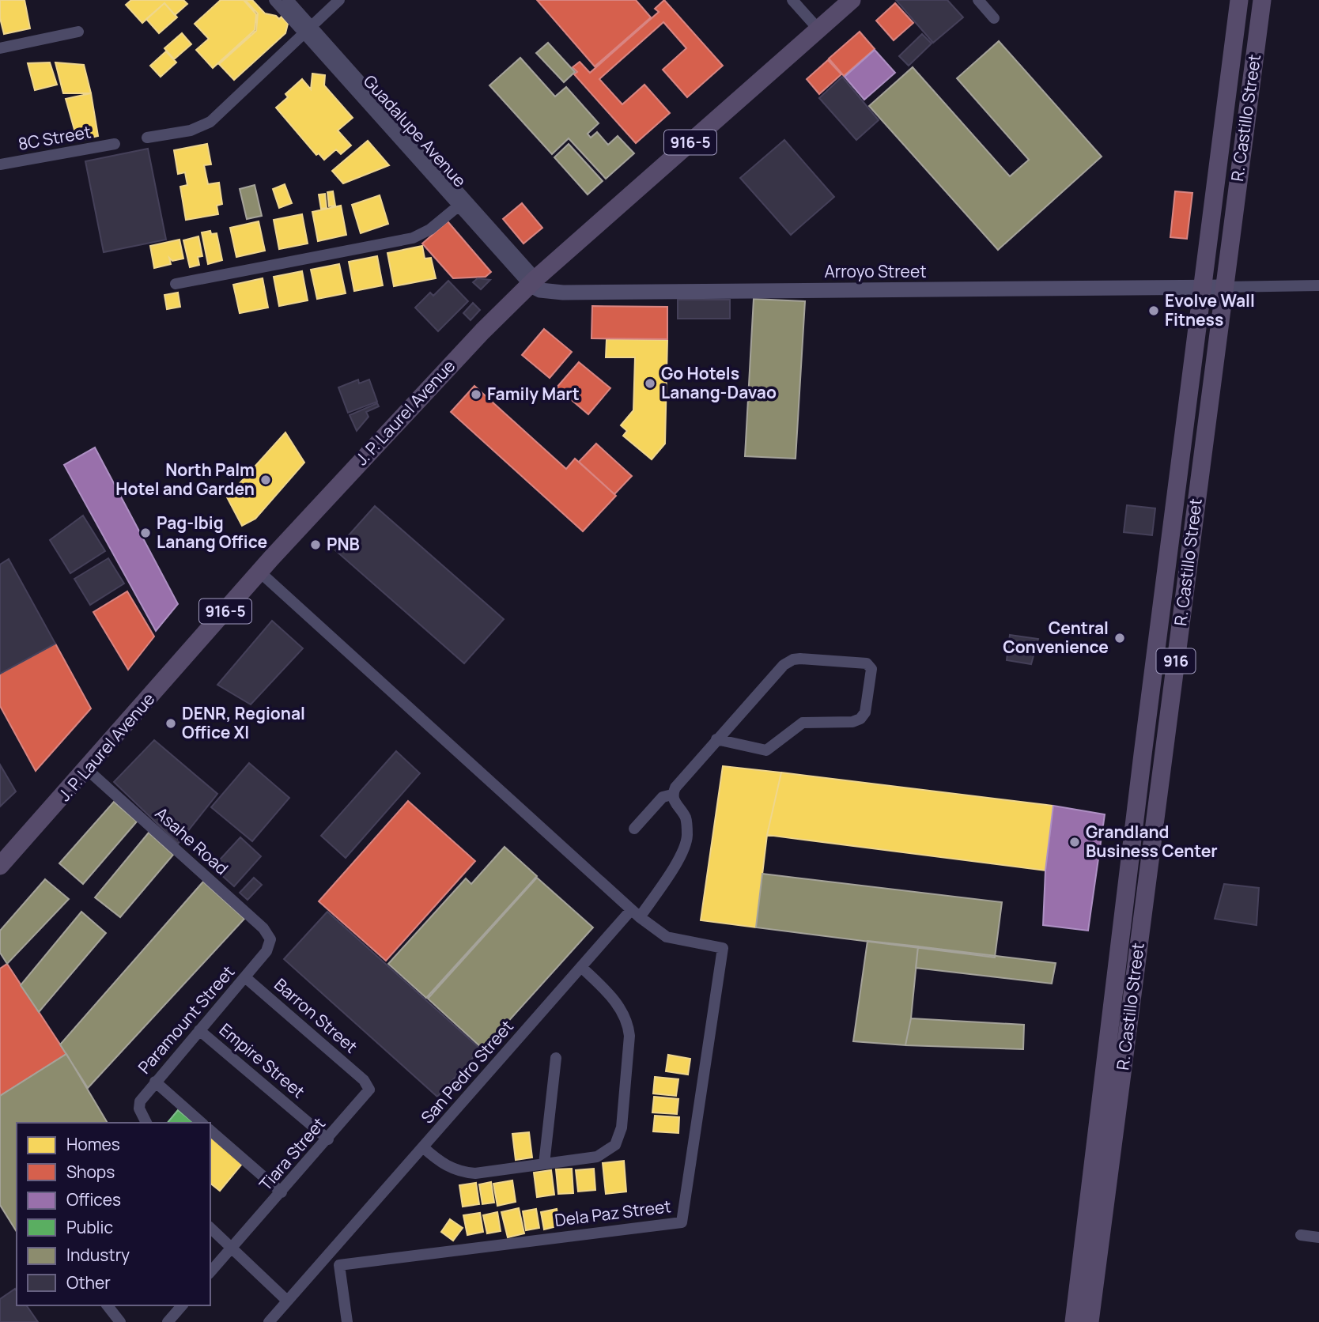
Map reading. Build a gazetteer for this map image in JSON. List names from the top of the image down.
{
  "streets": {
    "main road": [
      "R. Castillo Street",
      "916-5",
      "J. P. Laurel Avenue",
      "916"
    ],
    "street": [
      "Guadalupe Avenue",
      "8C Street",
      "Arroyo Street",
      "Asahe Road",
      "Barron Street",
      "Paramount Street",
      "Empire Street",
      "San Pedro Street",
      "Tiara Street",
      "Dela Paz Street"
    ]
  },
  "crossings": [
    ["R. Castillo Street", "Arroyo Street"],
    ["Guadalupe Avenue", "Arroyo Street"],
    ["Guadalupe Avenue", "J. P. Laurel Avenue"],
    ["Arroyo Street", "J. P. Laurel Avenue"],
    ["J. P. Laurel Avenue", "Asahe Road"],
    ["Asahe Road", "Paramount Street"],
    ["Barron Street", "Paramount Street"],
    ["Barron Street", "Tiara Street"],
    ["Paramount Street", "Empire Street"],
    ["Empire Street", "Tiara Street"],
    ["San Pedro Street", "Dela Paz Street"]
  ],
  "places": [
    "Evolve Wall Fitness",
    "Go Hotels Lanang-Davao",
    "Family Mart",
    "North Palm Hotel and Garden",
    "Pag-Ibig Lanang Office",
    "PNB",
    "Central Convenience",
    "DENR, Regional Office XI",
    "Grandland Business Center"
  ],
  "legend": [
    "Homes",
    "Shops",
    "Offices",
    "Public",
    "Industry",
    "Other"
  ]
}
